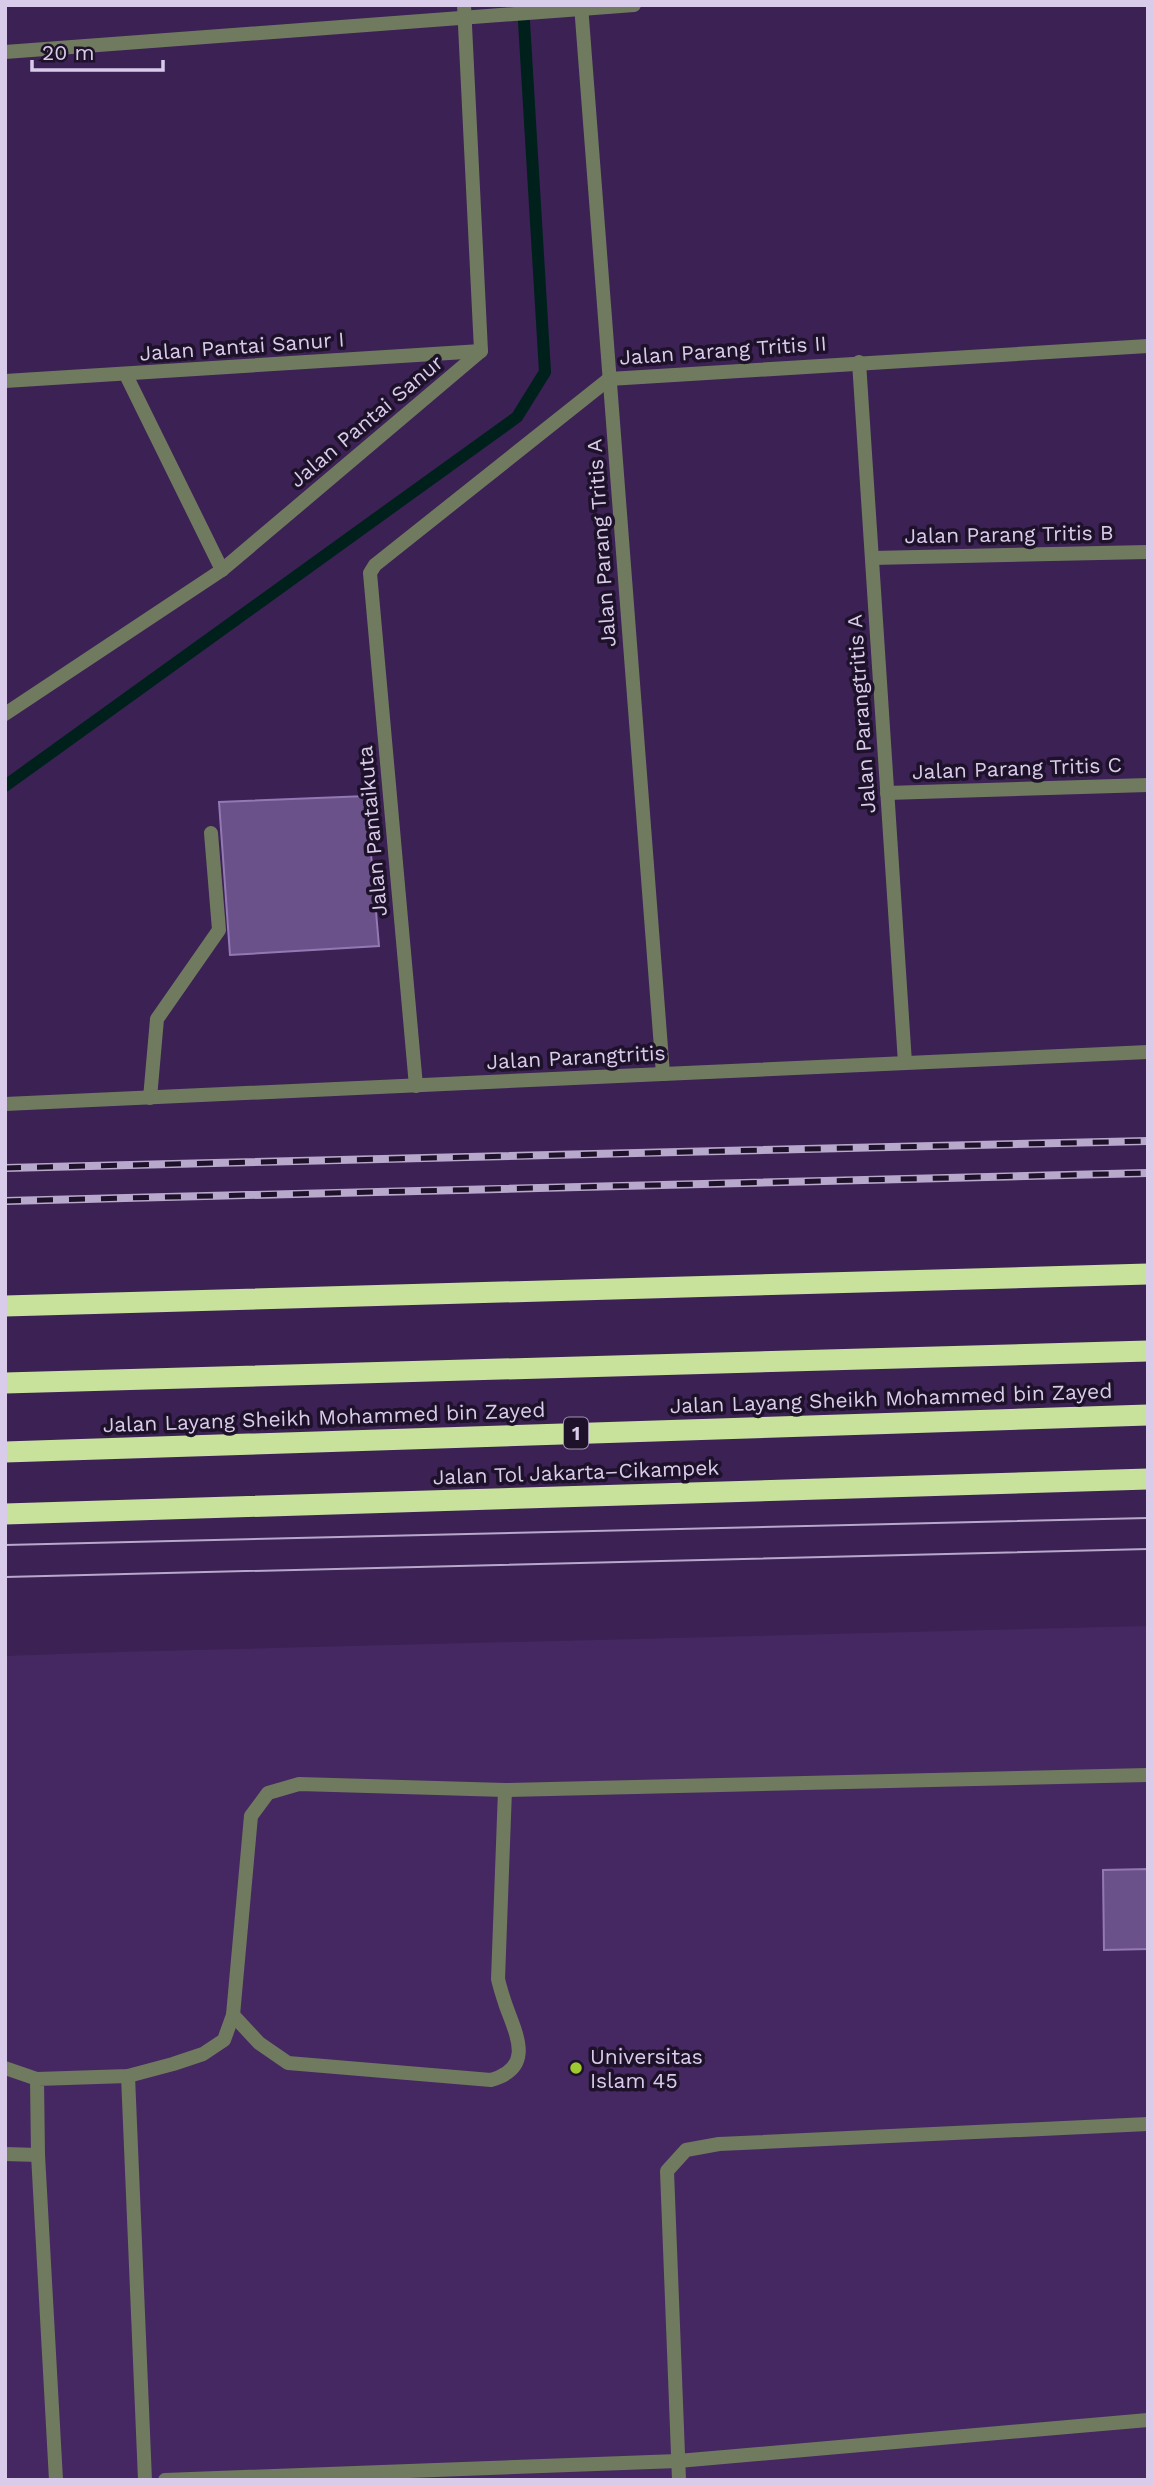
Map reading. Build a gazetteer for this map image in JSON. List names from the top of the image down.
{
  "streets": {
    "highway": ["Jalan Layang Sheikh Mohammed bin Zayed", "1", "Jalan Tol Jakarta–Cikampek"],
    "street": [
      "Jalan Pantai Sanur I",
      "Jalan Parang Tritis II",
      "Jalan Pantai Sanur",
      "Jalan Parang Tritis B",
      "Jalan Parang Tritis A",
      "Jalan Parangtritis A",
      "Jalan Parang Tritis C",
      "Jalan Pantaikuta",
      "Jalan Parangtritis"
    ]
  },
  "crossings": [
    ["Jalan Pantai Sanur I", "Jalan Pantai Sanur"],
    ["Jalan Parang Tritis II", "Jalan Parang Tritis A"],
    ["Jalan Parang Tritis II", "Jalan Parangtritis A"],
    ["Jalan Parang Tritis II", "Jalan Pantaikuta"],
    ["Jalan Parang Tritis B", "Jalan Parangtritis A"],
    ["Jalan Parang Tritis A", "Jalan Parangtritis"],
    ["Jalan Parangtritis A", "Jalan Parang Tritis C"],
    ["Jalan Parangtritis A", "Jalan Parangtritis"],
    ["Jalan Pantaikuta", "Jalan Parangtritis"]
  ],
  "places": ["Universitas Islam 45"],
  "scale_bar": "20 m"
}
